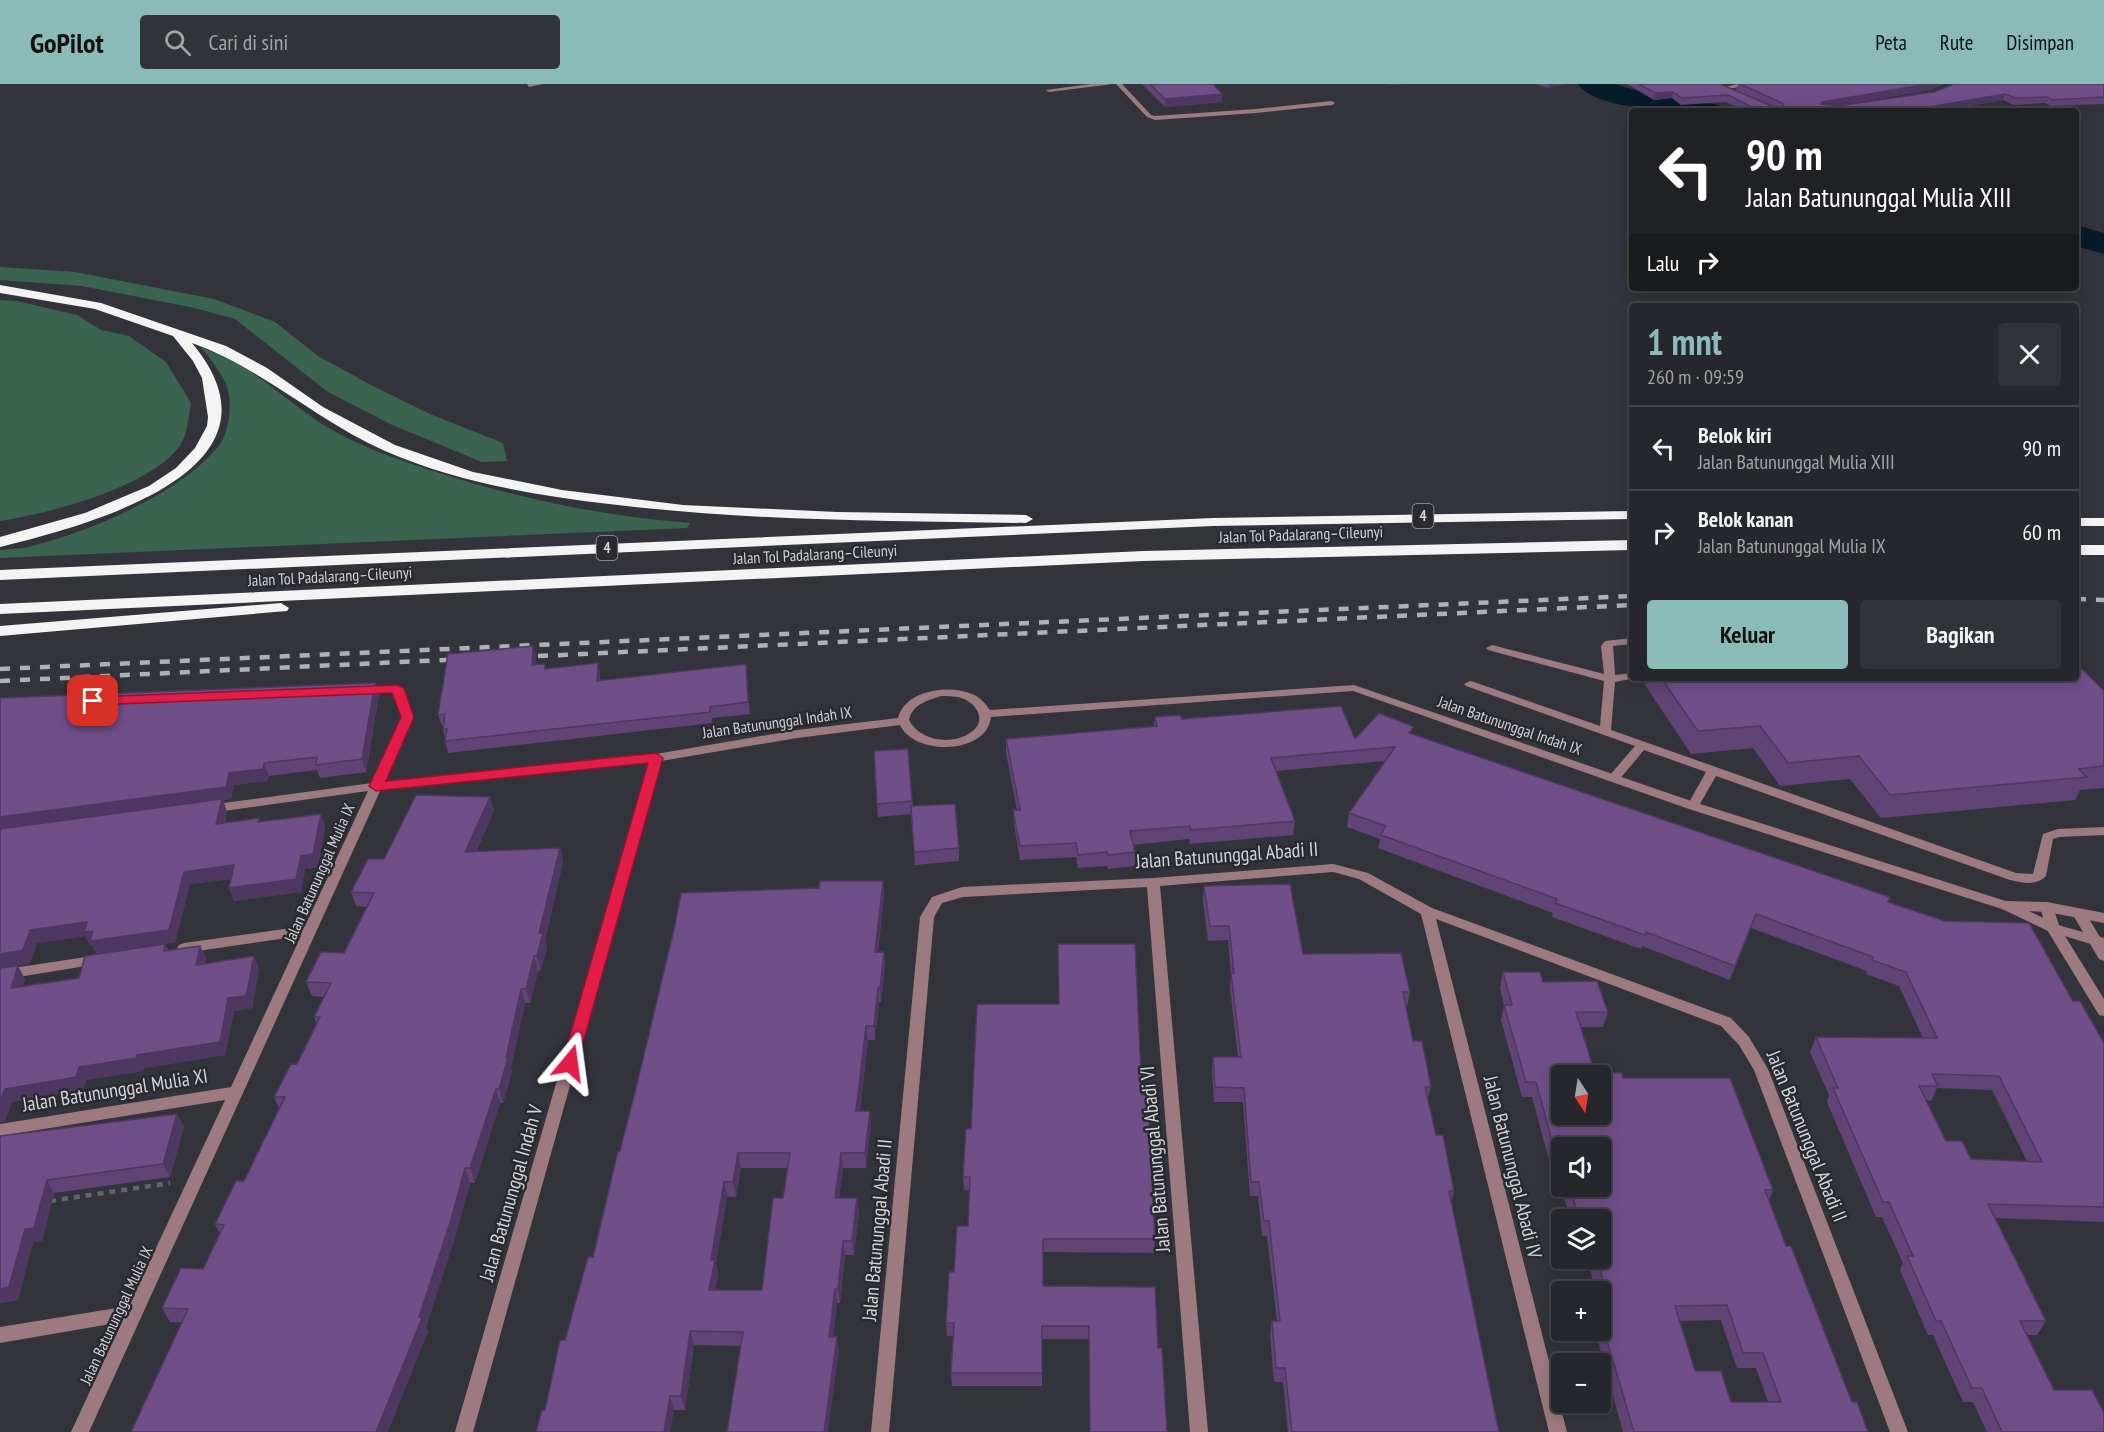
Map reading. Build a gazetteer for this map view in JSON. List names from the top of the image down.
{
  "streets": {
    "highway": ["4", "Jalan Tol Padalarang–Cileunyi"],
    "street": [
      "Jalan Batununggal Indah IX",
      "Jalan Batununggal Abadi II",
      "Jalan Batununggal Mulia IX",
      "Jalan Batununggal Mulia XI",
      "Jalan Batununggal Abadi VI",
      "Jalan Batununggal Abadi IV",
      "Jalan Batununggal Indah V"
    ]
  },
  "crossings": [
    ["Jalan Batununggal Indah IX", "Jalan Batununggal Mulia IX"],
    ["Jalan Batununggal Indah IX", "Jalan Batununggal Indah V"],
    ["Jalan Batununggal Abadi II", "Jalan Batununggal Abadi VI"],
    ["Jalan Batununggal Abadi II", "Jalan Batununggal Abadi IV"],
    ["Jalan Batununggal Mulia IX", "Jalan Batununggal Mulia XI"]
  ],
  "north": "bottom",
  "page": {
    "header": "GoPilot",
    "search": "Cari di sini",
    "nav": ["Peta", "Rute", "Disimpan"],
    "turn": ["90 m", "Jalan Batununggal Mulia XIII"],
    "then": "Lalu",
    "heading": ["1 mnt", "260 m · 09:59"],
    "list": [
      {
        "name": "Belok kiri",
        "note": "Jalan Batununggal Mulia XIII",
        "value": "90 m"
      },
      {
        "name": "Belok kanan",
        "note": "Jalan Batununggal Mulia IX",
        "value": "60 m"
      }
    ],
    "buttons": ["Keluar", "Bagikan"],
    "map_buttons": ["+", "−"]
  }
}
